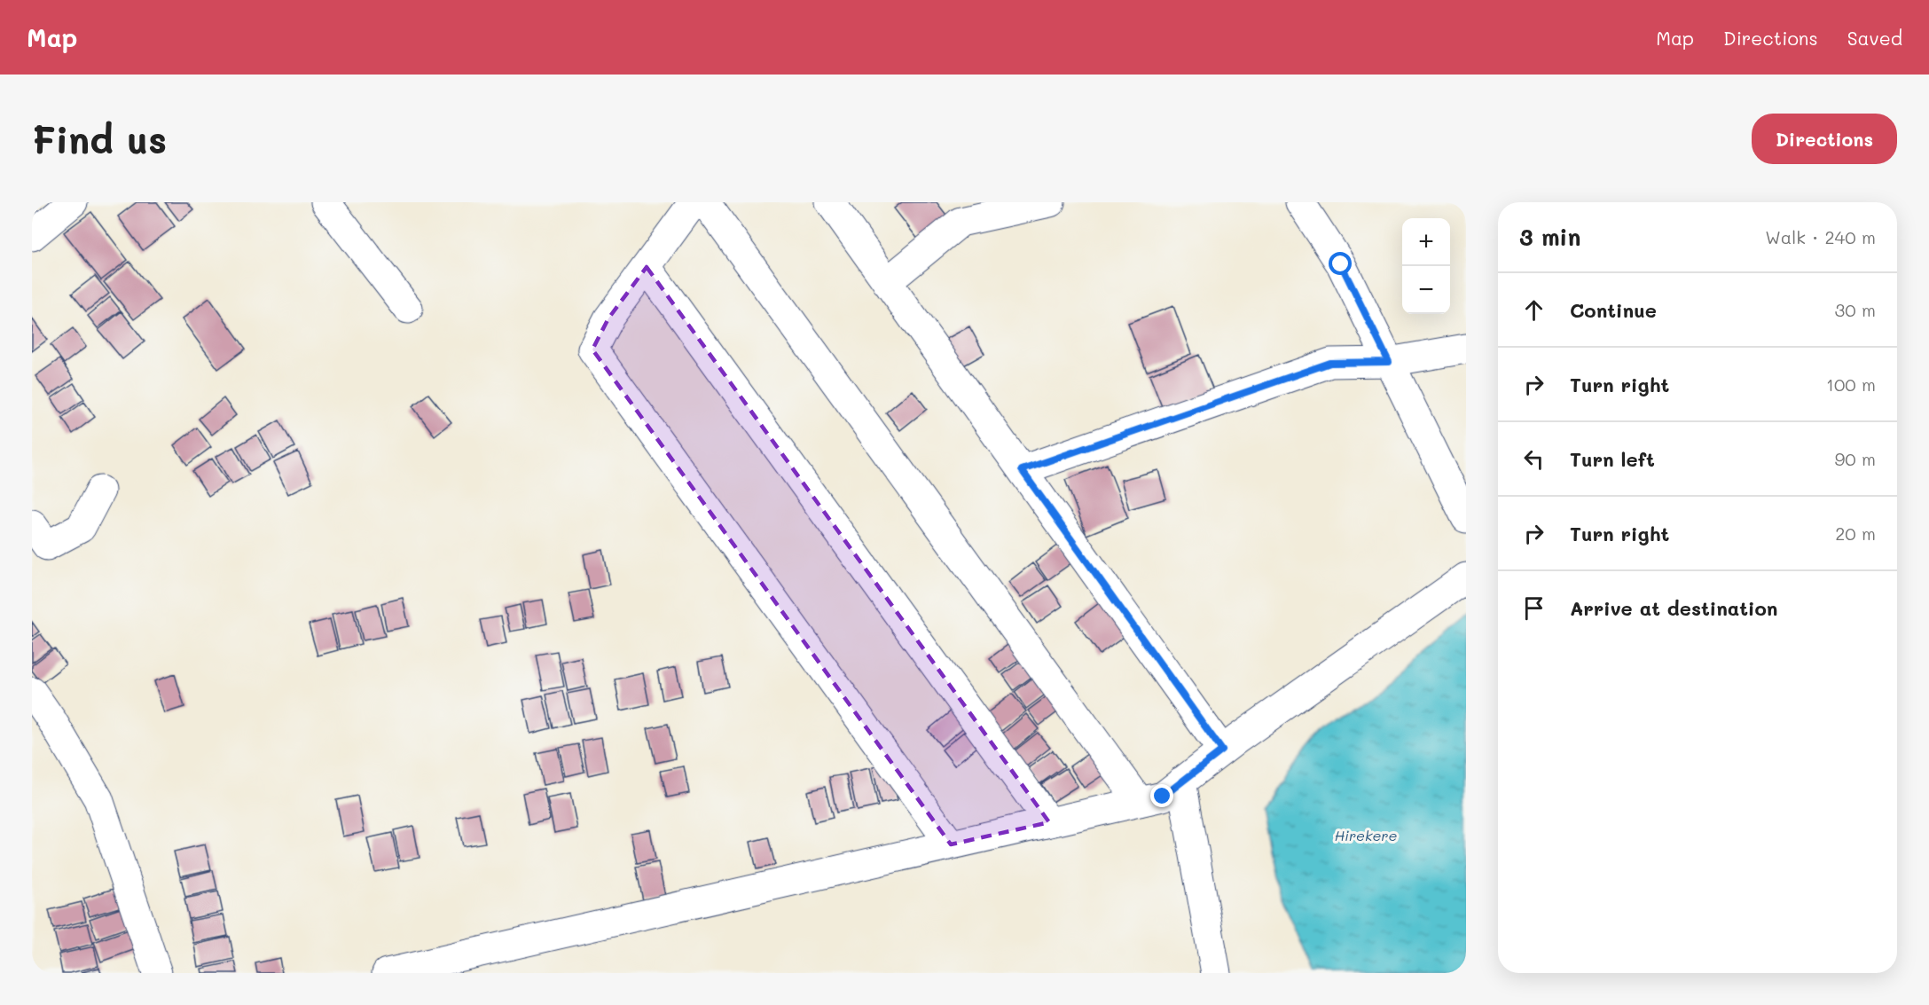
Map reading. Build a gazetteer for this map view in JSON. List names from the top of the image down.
{
  "water": ["Hirekere"],
  "page": {
    "header": "Map",
    "nav": ["Map", "Directions", "Saved"],
    "buttons": "Directions",
    "title": "Find us",
    "heading": ["3 min", "Walk · 240 m"],
    "map_buttons": ["+", "−"],
    "list": [
      ["Continue", "30 m"],
      ["Turn right", "100 m"],
      ["Turn left", "90 m"],
      ["Turn right", "20 m"],
      "Arrive at destination"
    ]
  }
}
